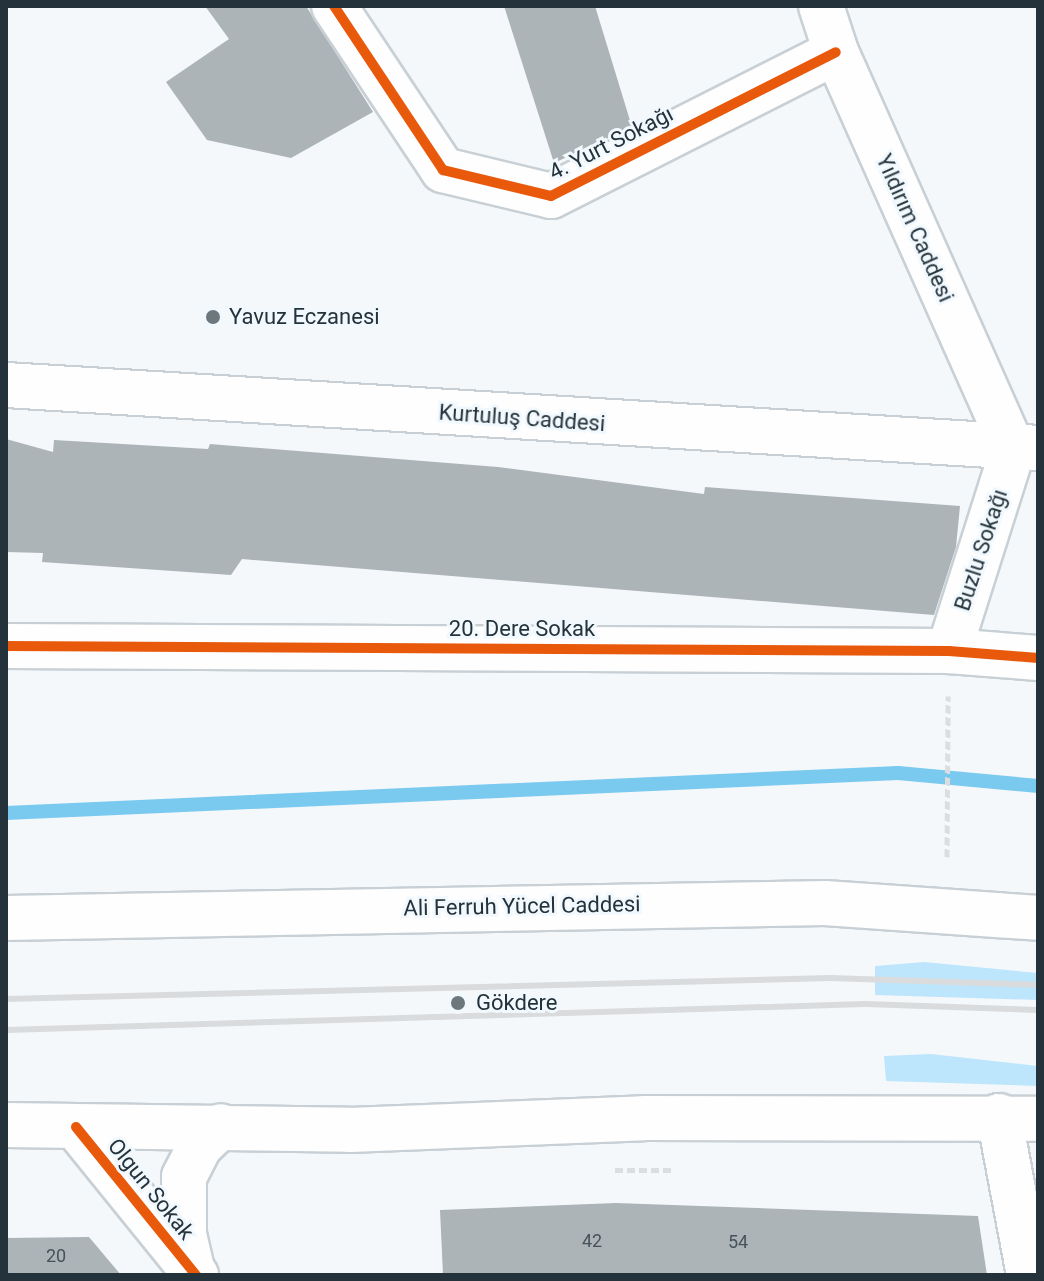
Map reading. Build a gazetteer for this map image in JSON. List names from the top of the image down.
{
  "streets": {
    "main road": [
      "4. Yurt Sokağı",
      "Yıldırım Caddesi",
      "Kurtuluş Caddesi",
      "Buzlu Sokağı",
      "20. Dere Sokak",
      "Ali Ferruh Yücel Caddesi",
      "Olgun Sokak"
    ]
  },
  "crossings": [
    ["4. Yurt Sokağı", "Yıldırım Caddesi"],
    ["Yıldırım Caddesi", "Kurtuluş Caddesi"],
    ["Yıldırım Caddesi", "Buzlu Sokağı"],
    ["Kurtuluş Caddesi", "Buzlu Sokağı"],
    ["Buzlu Sokağı", "20. Dere Sokak"]
  ],
  "places": ["Yavuz Eczanesi", "Gökdere"],
  "house_numbers": ["42", "54", "20"]
}
